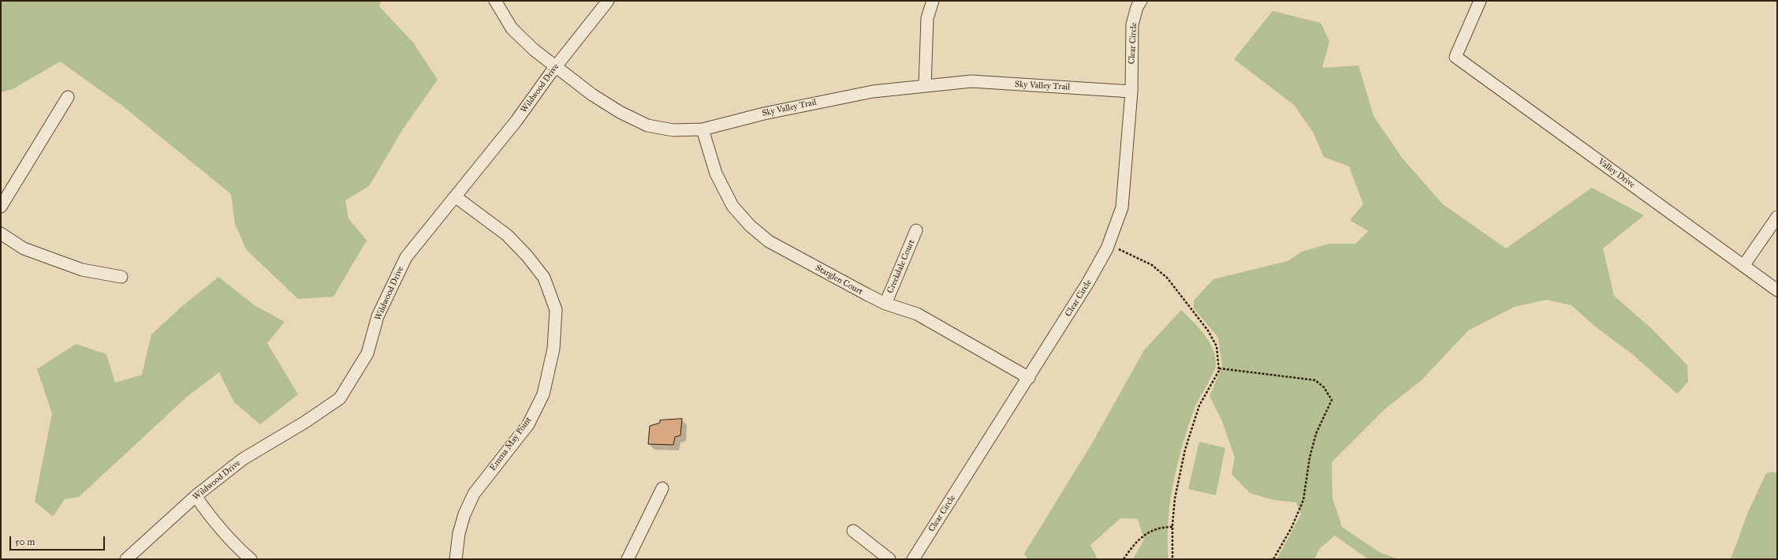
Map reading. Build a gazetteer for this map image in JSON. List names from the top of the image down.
{
  "streets": {
    "street": [
      "Clear Circle",
      "Sky Valley Trail",
      "Wildwood Drive",
      "Valley Drive",
      "Creekdale Court",
      "Starglen Court",
      "Emma May Point"
    ]
  },
  "crossings": [
    ["Clear Circle", "Sky Valley Trail"],
    ["Clear Circle", "Starglen Court"],
    ["Sky Valley Trail", "Wildwood Drive"],
    ["Sky Valley Trail", "Starglen Court"],
    ["Wildwood Drive", "Emma May Point"],
    ["Creekdale Court", "Starglen Court"]
  ],
  "scale_bar": "50 m"
}
